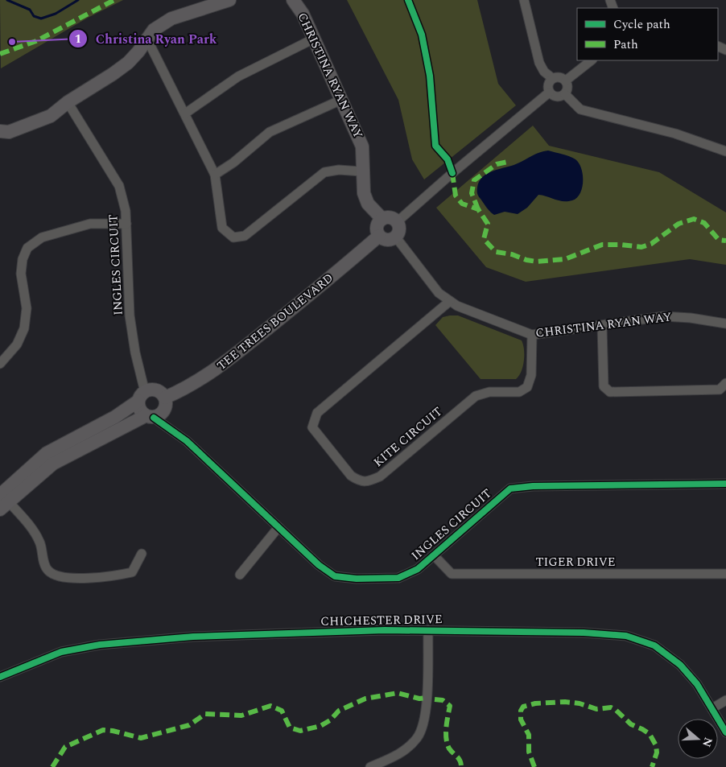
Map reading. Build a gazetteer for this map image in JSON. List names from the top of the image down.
{
  "streets": {
    "street": [
      "CHRISTINA RYAN WAY",
      "INGLES CIRCUIT",
      "TEE TREES BOULEVARD",
      "KITE CIRCUIT",
      "TIGER DRIVE",
      "CHICHESTER DRIVE"
    ]
  },
  "crossings": [
    ["CHRISTINA RYAN WAY", "TEE TREES BOULEVARD"],
    ["CHRISTINA RYAN WAY", "KITE CIRCUIT"],
    ["INGLES CIRCUIT", "TEE TREES BOULEVARD"],
    ["INGLES CIRCUIT", "TIGER DRIVE"]
  ],
  "places": ["Christina Ryan Park"],
  "legend": ["Cycle path", "Path"],
  "north": "right"
}
